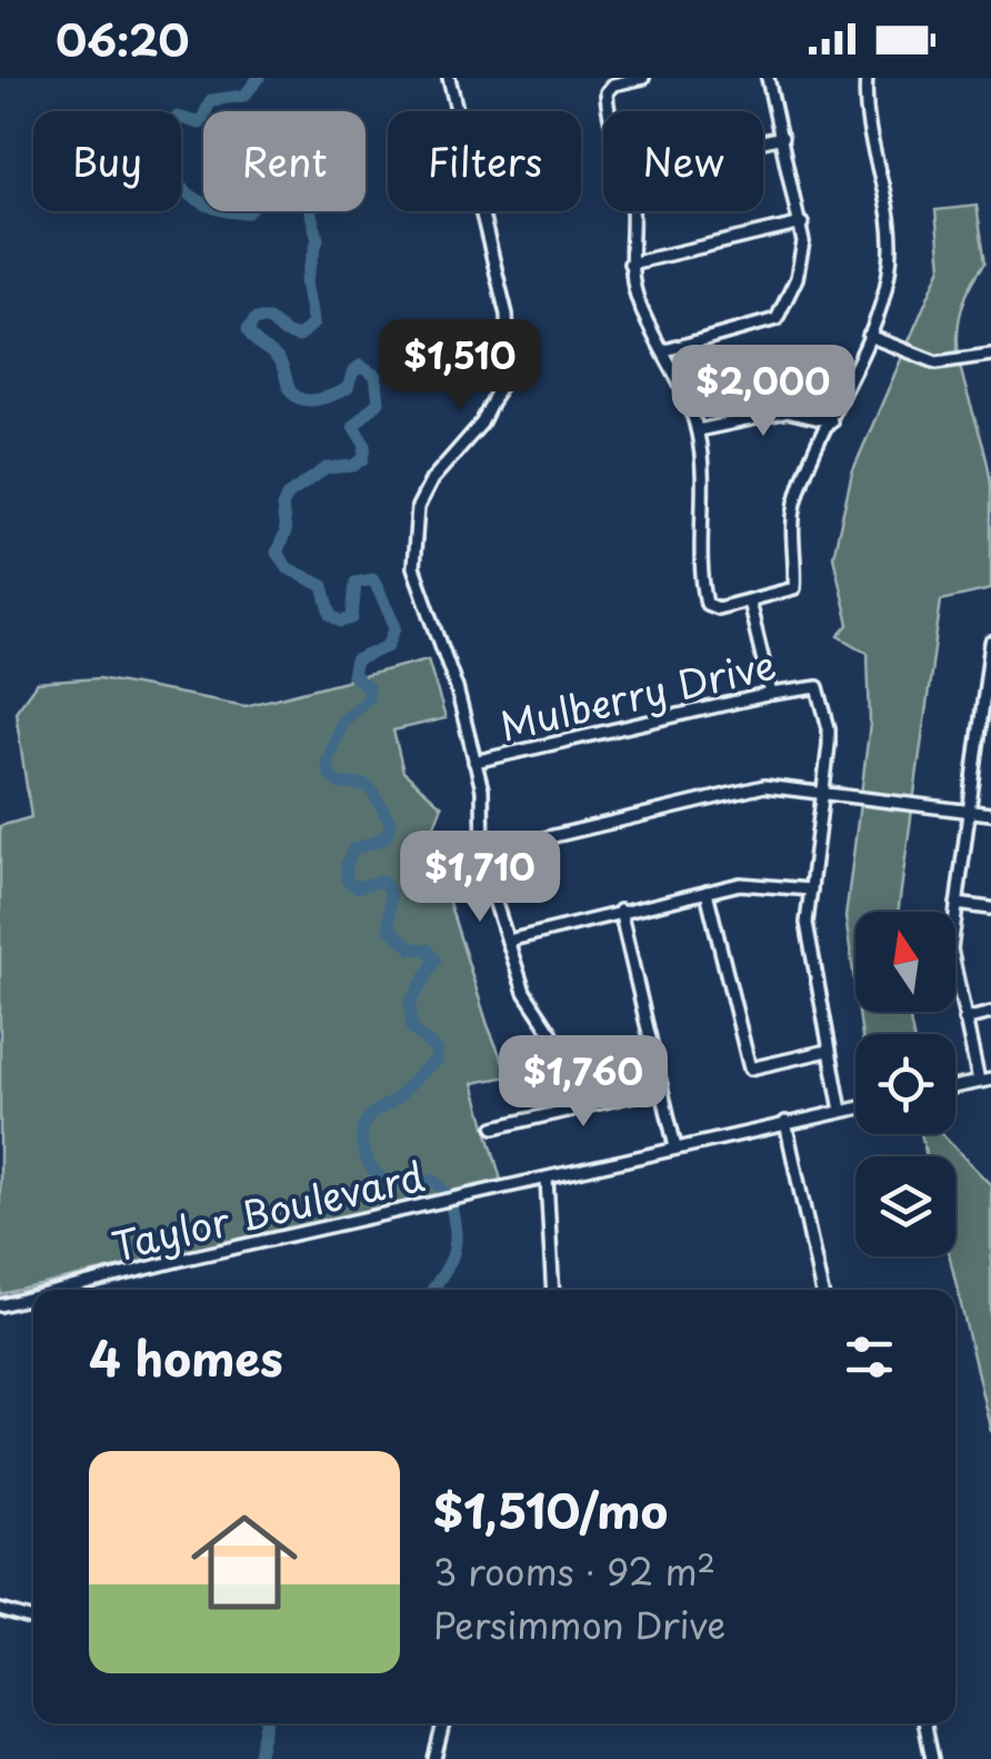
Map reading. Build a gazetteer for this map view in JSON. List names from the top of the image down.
{
  "streets": {
    "street": ["Mulberry Drive", "Taylor Boulevard"]
  },
  "north": "top",
  "page": {
    "status": "06:20",
    "chip": [
      "Buy",
      "Rent",
      "Filters",
      "New"
    ],
    "price": [
      "$1,510",
      "$2,000",
      "$1,710",
      "$1,760"
    ],
    "heading": "4 homes",
    "list": [
      {
        "name": "$1,510/mo",
        "note": "3 rooms · 92 m² · Persimmon Drive"
      }
    ]
  }
}
